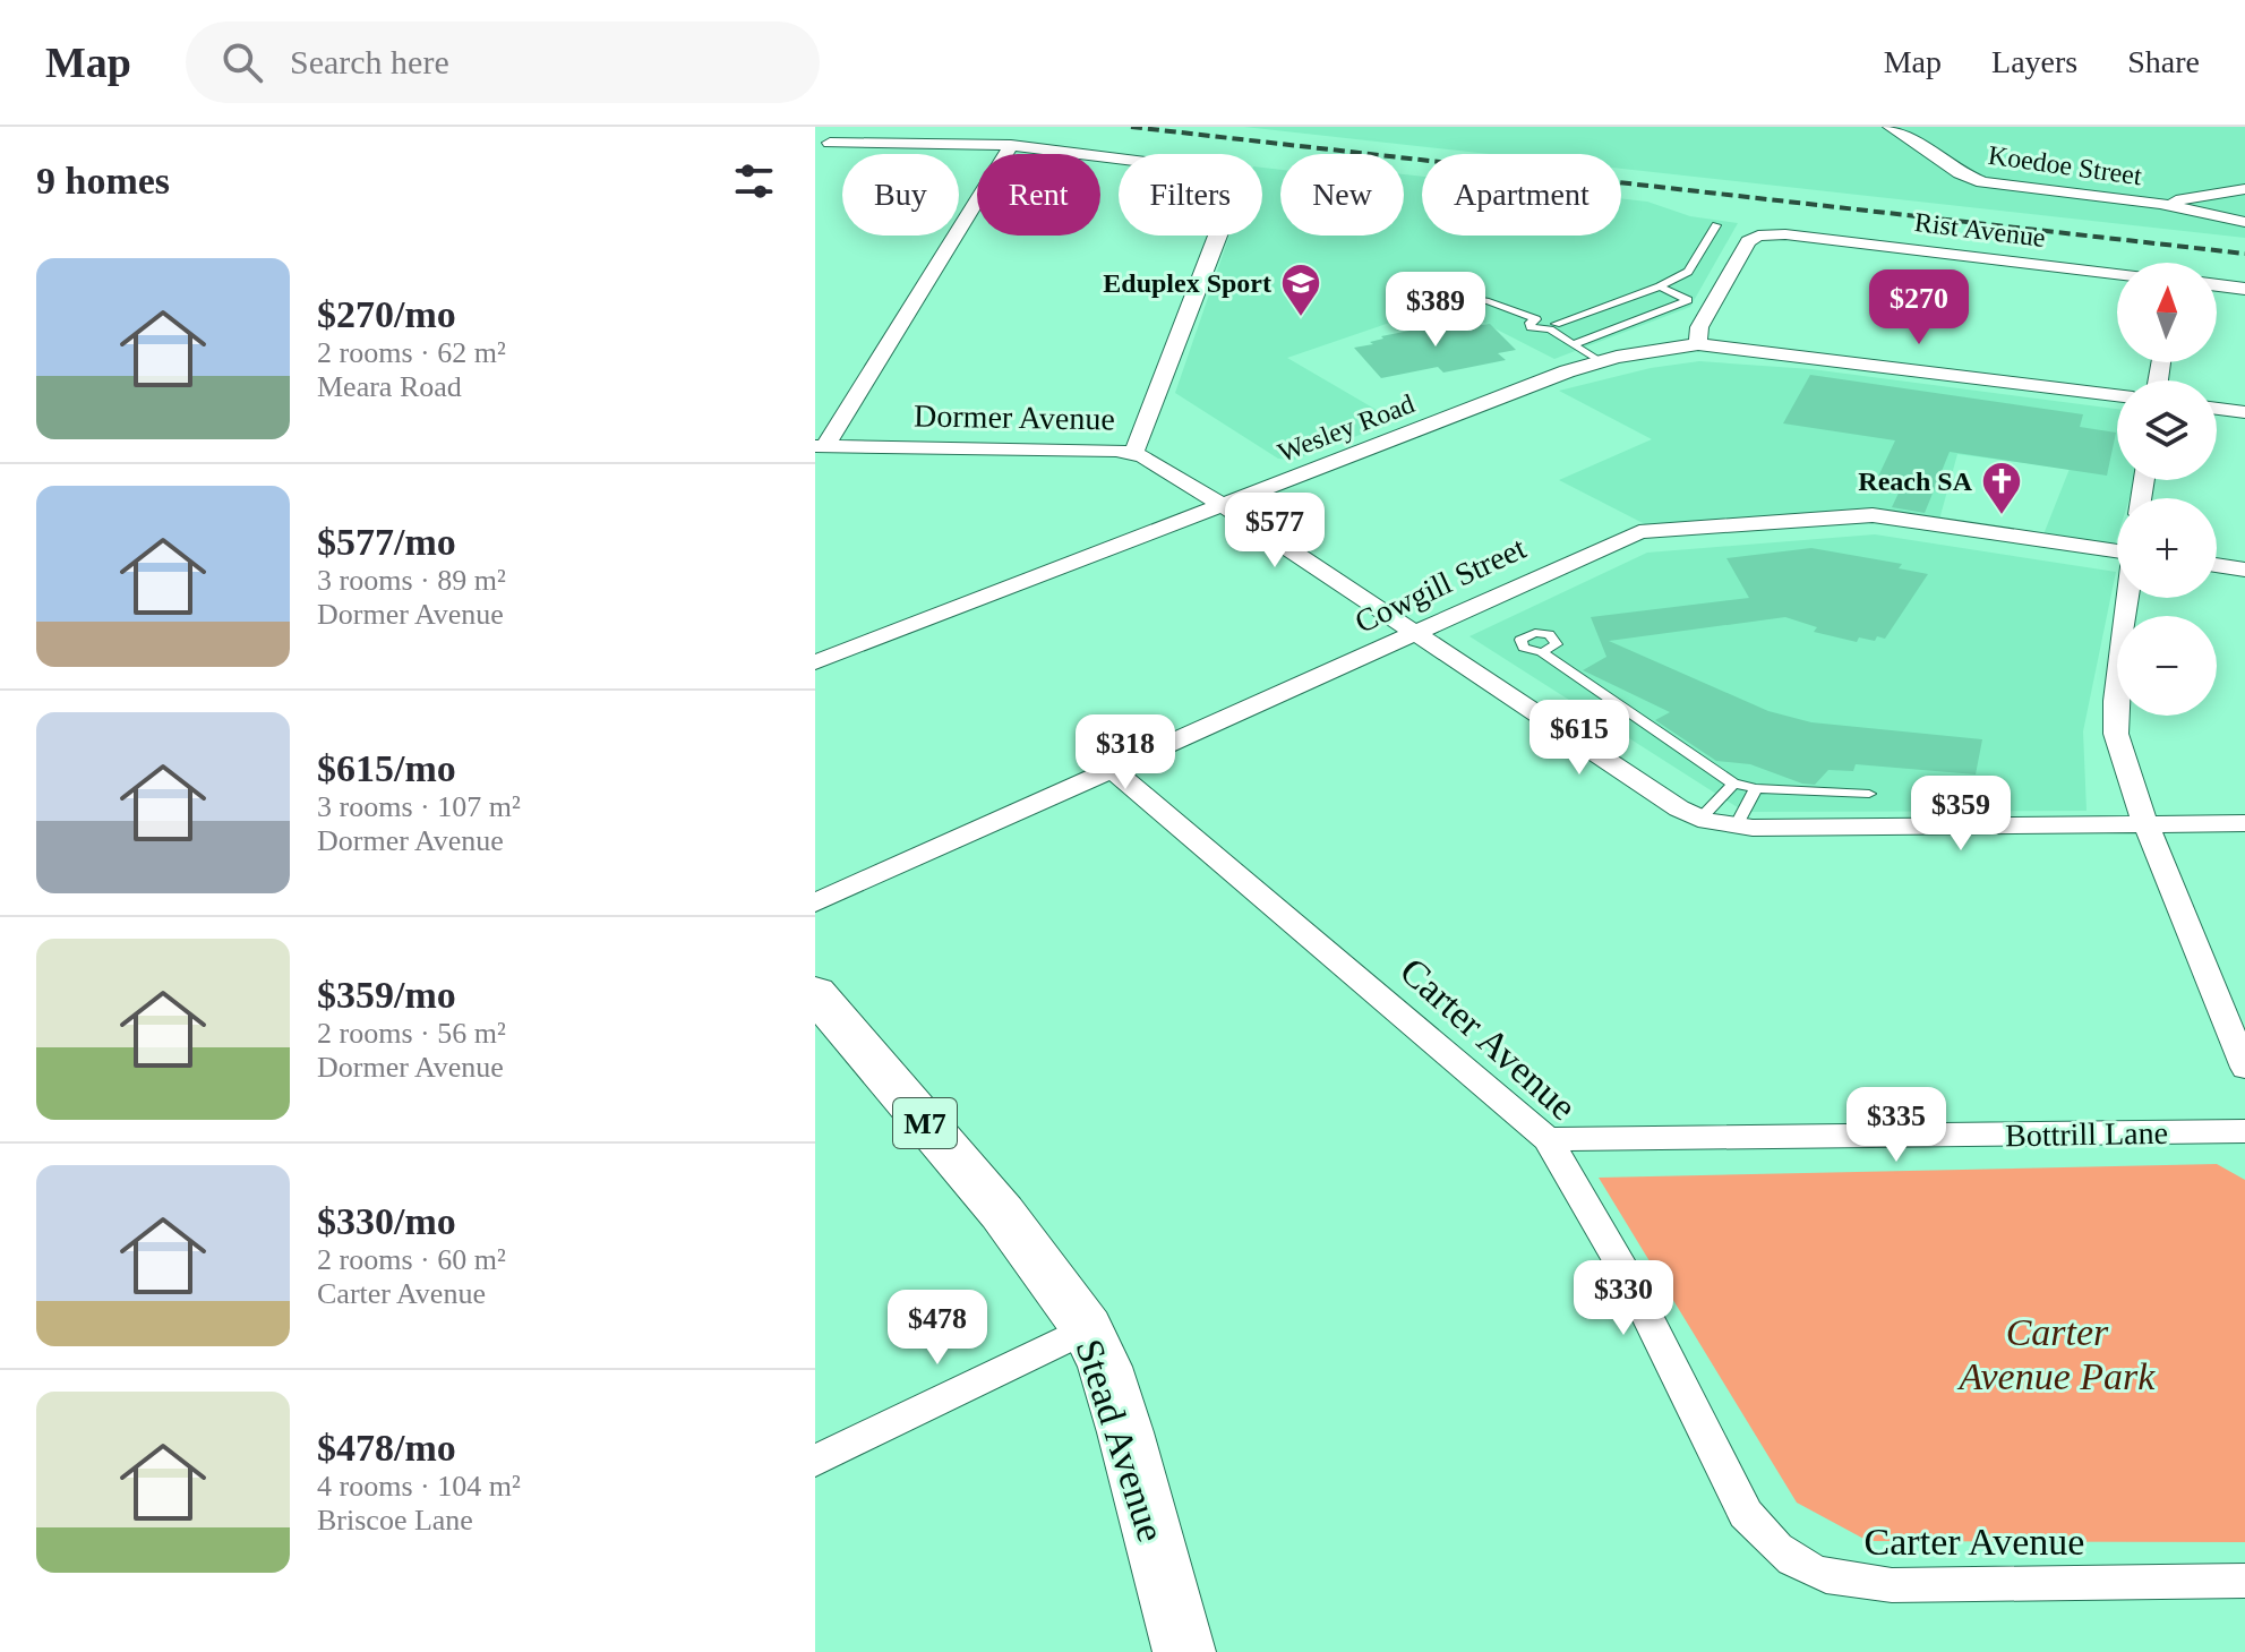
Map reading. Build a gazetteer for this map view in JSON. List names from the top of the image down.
{
  "streets": {
    "main road": ["M7", "Stead Avenue"],
    "street": [
      "Koedoe Street",
      "Rist Avenue",
      "Dormer Avenue",
      "Wesley Road",
      "Cowgill Street",
      "Carter Avenue",
      "Bottrill Lane"
    ]
  },
  "crossings": [
    ["Rist Avenue", "Wesley Road"],
    ["Dormer Avenue", "Wesley Road"],
    ["Dormer Avenue", "Cowgill Street"],
    ["Cowgill Street", "Carter Avenue"],
    ["Carter Avenue", "Bottrill Lane"]
  ],
  "parks": ["Carter Avenue Park"],
  "places": {
    "school or university": ["Eduplex Sport"],
    "church": ["Reach SA"]
  },
  "north": "top",
  "page": {
    "header": "Map",
    "search": "Search here",
    "nav": ["Map", "Layers", "Share"],
    "heading": "9 homes",
    "chip": [
      "Buy",
      "Rent",
      "Filters",
      "New",
      "Apartment"
    ],
    "list": [
      {
        "name": "$270/mo",
        "note": "2 rooms · 62 m² · Meara Road"
      },
      {
        "name": "$577/mo",
        "note": "3 rooms · 89 m² · Dormer Avenue"
      },
      {
        "name": "$615/mo",
        "note": "3 rooms · 107 m² · Dormer Avenue"
      },
      {
        "name": "$359/mo",
        "note": "2 rooms · 56 m² · Dormer Avenue"
      },
      {
        "name": "$330/mo",
        "note": "2 rooms · 60 m² · Carter Avenue"
      },
      {
        "name": "$478/mo",
        "note": "4 rooms · 104 m² · Briscoe Lane"
      }
    ],
    "map_buttons": ["+", "−"],
    "price": [
      "$270",
      "$389",
      "$577",
      "$615",
      "$318",
      "$359",
      "$335",
      "$330",
      "$478"
    ]
  }
}
